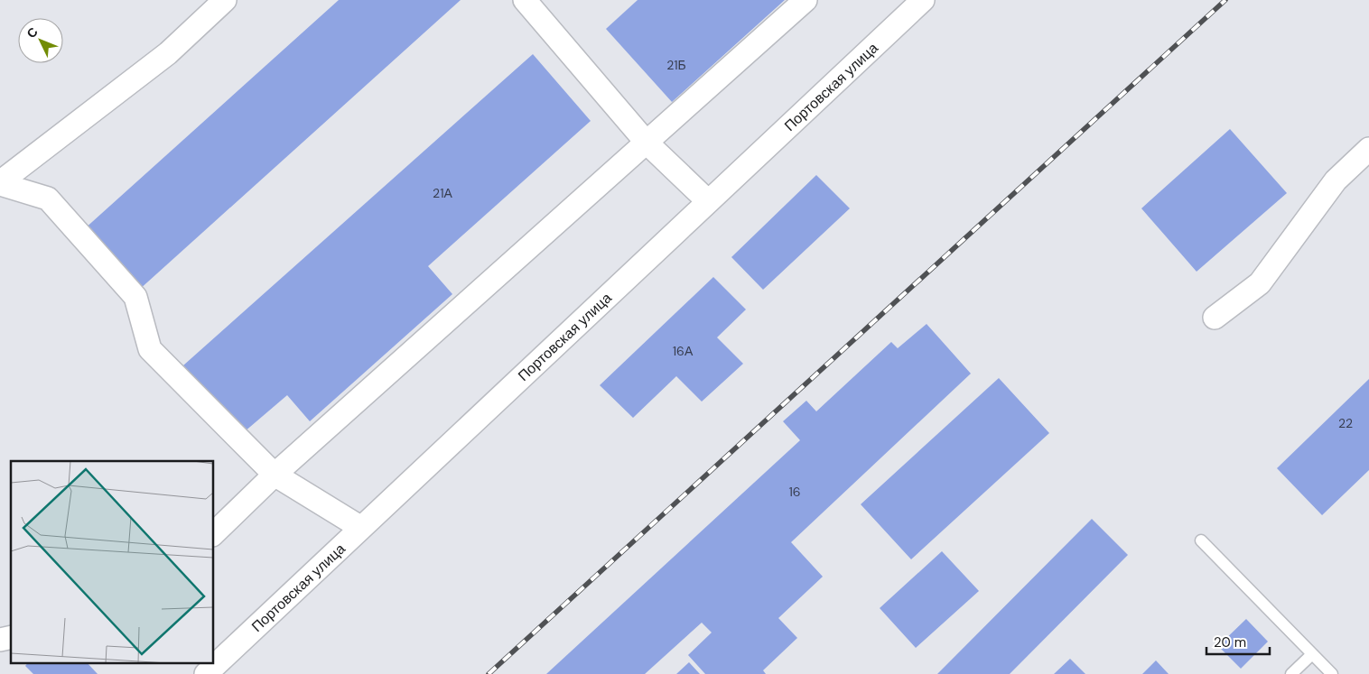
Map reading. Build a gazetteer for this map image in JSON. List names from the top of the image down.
{
  "streets": {
    "street": ["Портовская улица"]
  },
  "house_numbers": [
    "21Б",
    "21А",
    "16А",
    "22",
    "16"
  ],
  "scale_bar": "20 m",
  "north": "top left"
}
